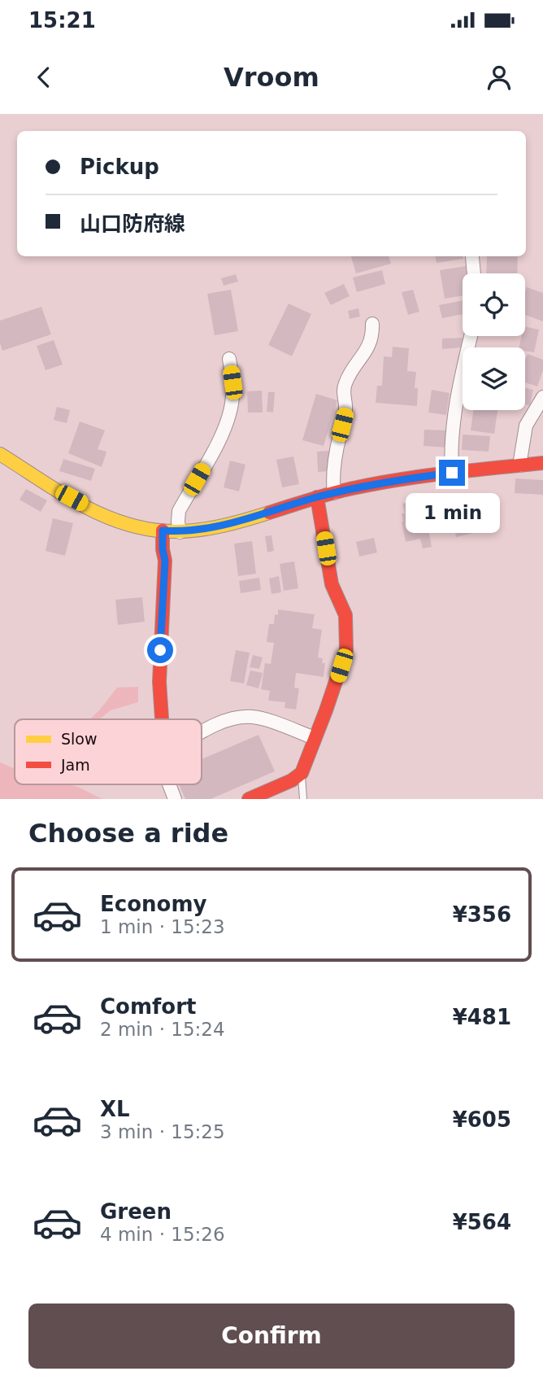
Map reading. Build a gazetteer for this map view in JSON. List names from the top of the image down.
{
  "legend": ["Slow", "Jam"],
  "page": {
    "status": "15:21",
    "header": "Vroom",
    "banner": ["Pickup", "山口防府線"],
    "bubble": "1 min",
    "heading": "Choose a ride",
    "list": [
      {
        "name": "Economy",
        "note": "1 min · 15:23",
        "value": "¥356"
      },
      {
        "name": "Comfort",
        "note": "2 min · 15:24",
        "value": "¥481"
      },
      {
        "name": "XL",
        "note": "3 min · 15:25",
        "value": "¥605"
      },
      {
        "name": "Green",
        "note": "4 min · 15:26",
        "value": "¥564"
      }
    ],
    "buttons": "Confirm"
  }
}
